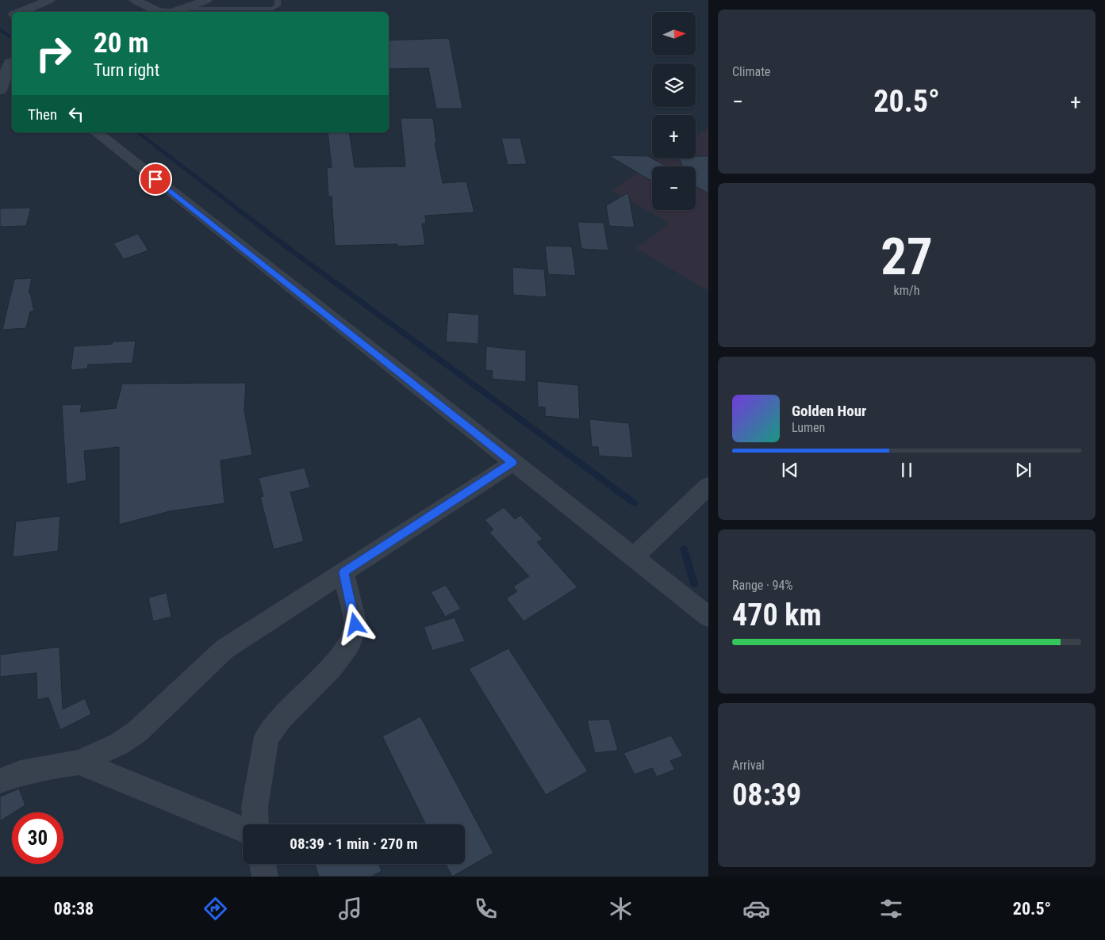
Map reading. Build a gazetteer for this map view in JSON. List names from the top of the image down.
{
  "north": "right",
  "page": {
    "tile": [
      "Climate",
      ["27", "km/h"],
      ["Range · 94%", "470 km"],
      ["Arrival", "08:39"]
    ],
    "map_buttons": ["+", "−"],
    "turn": ["20 m", "Turn right"],
    "heat": ["−", "20.5°", "+"],
    "then": "Then",
    "song": ["Golden Hour", "Lumen"],
    "limit": "30",
    "trip": "08:39 · 1 min · 270 m",
    "tabs": ["08:38", "20.5°"]
  }
}
